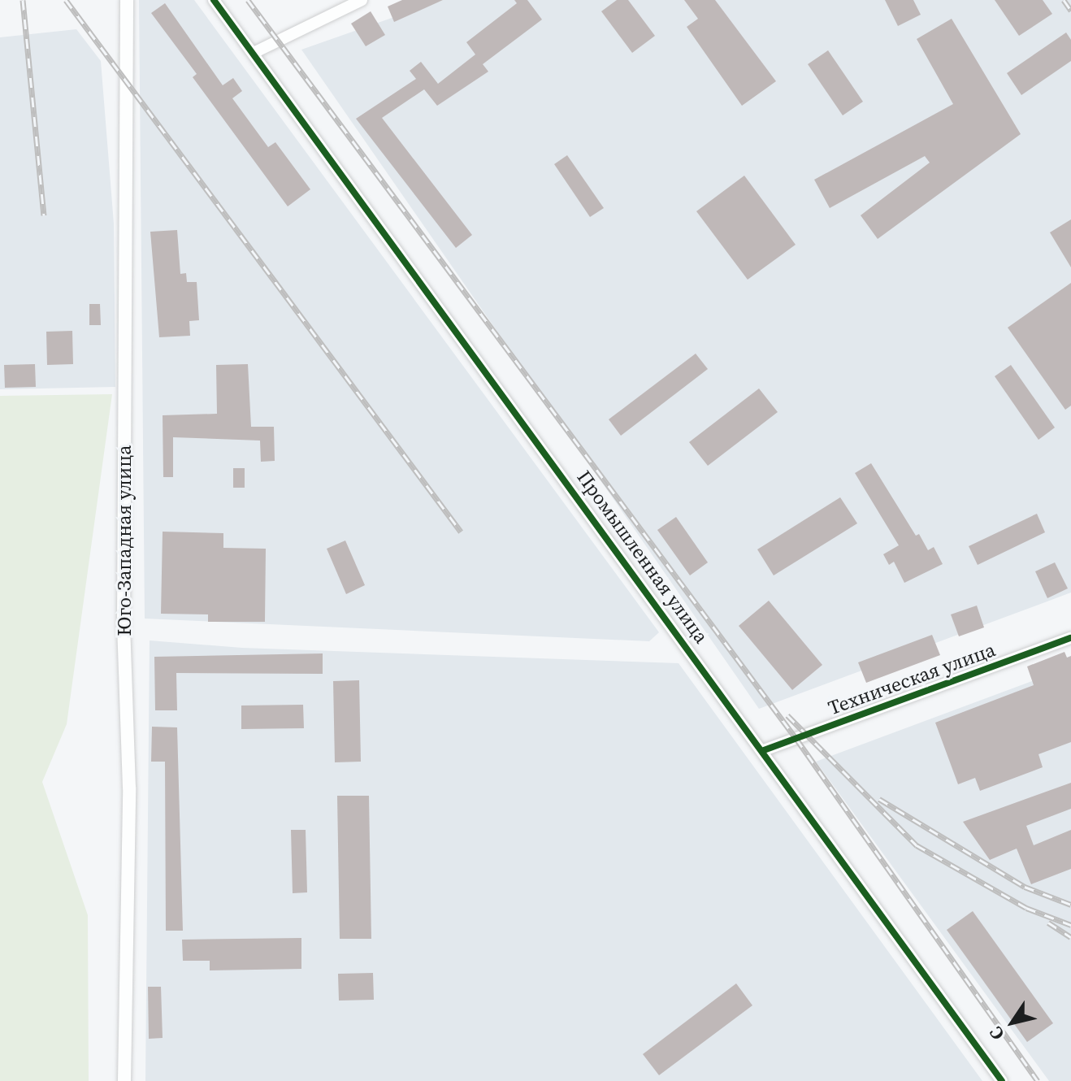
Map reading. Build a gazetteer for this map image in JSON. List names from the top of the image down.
{
  "streets": {
    "main road": ["Юго-Западная улица"],
    "street": ["Промышленная улица", "Техническая улица"]
  },
  "crossings": [
    ["Промышленная улица", "Техническая улица"]
  ],
  "north": "bottom left"
}
